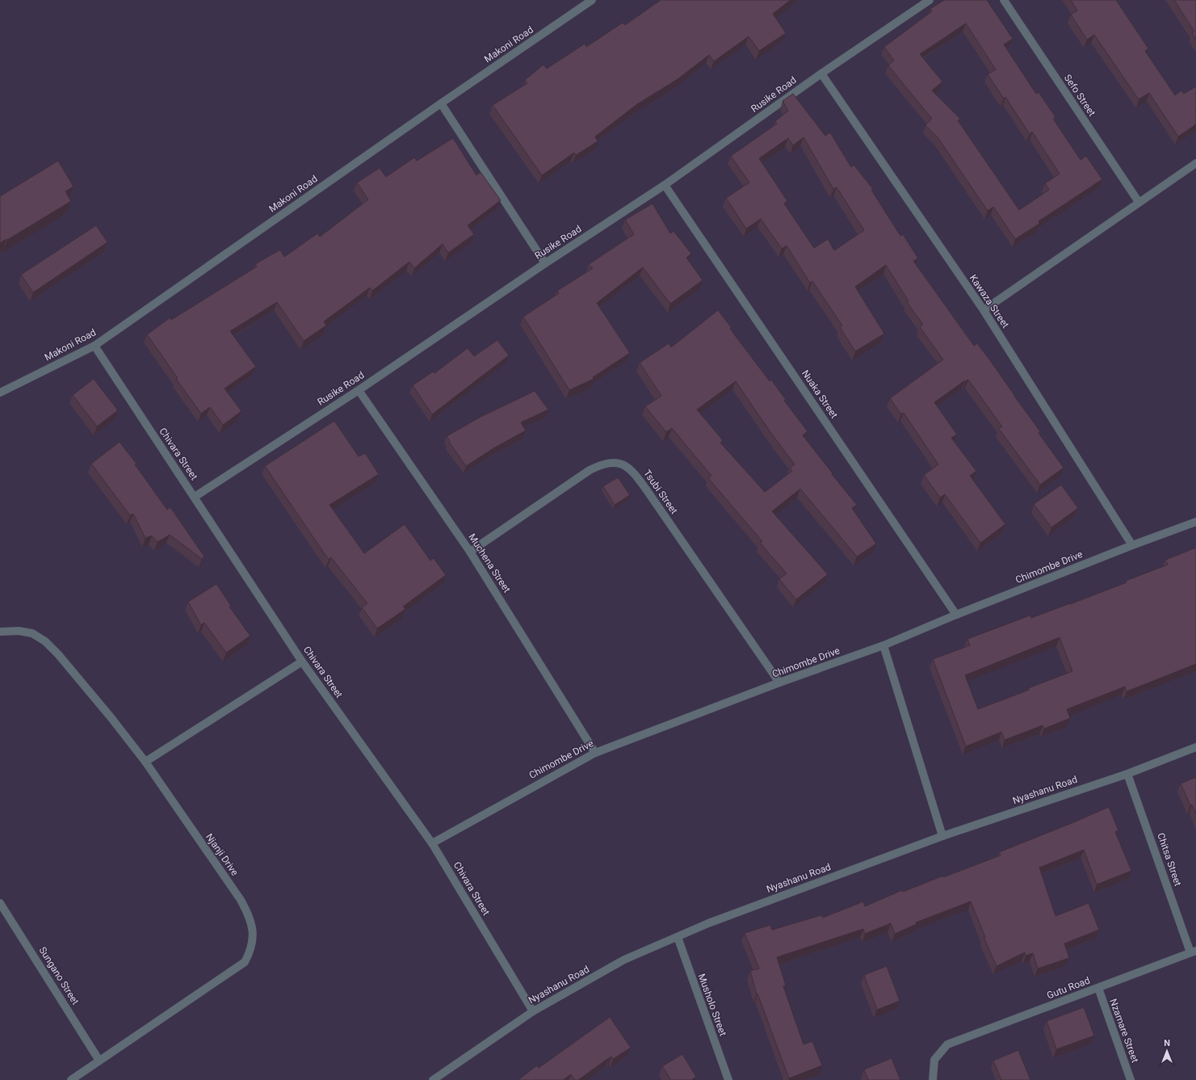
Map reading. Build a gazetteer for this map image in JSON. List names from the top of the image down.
{
  "streets": {
    "street": [
      "Makoni Road",
      "Rusike Road",
      "Sefo Street",
      "Kawaza Street",
      "Nuaka Street",
      "Chivara Street",
      "Tsubi Street",
      "Muchena Street",
      "Chimombe Drive",
      "Nyashanu Road",
      "Njanji Drive",
      "Chitsa Street",
      "Sungano Street",
      "Gutu Road",
      "Musholo Street",
      "Nzamare Street"
    ]
  },
  "crossings": [
    ["Makoni Road", "Chivara Street"],
    ["Rusike Road", "Kawaza Street"],
    ["Rusike Road", "Nuaka Street"],
    ["Rusike Road", "Chivara Street"],
    ["Rusike Road", "Muchena Street"],
    ["Kawaza Street", "Chimombe Drive"],
    ["Nuaka Street", "Chimombe Drive"],
    ["Chivara Street", "Chimombe Drive"],
    ["Chivara Street", "Nyashanu Road"],
    ["Tsubi Street", "Muchena Street"],
    ["Tsubi Street", "Chimombe Drive"],
    ["Muchena Street", "Chimombe Drive"],
    ["Nyashanu Road", "Chitsa Street"],
    ["Nyashanu Road", "Musholo Street"],
    ["Njanji Drive", "Sungano Street"],
    ["Chitsa Street", "Gutu Road"],
    ["Gutu Road", "Nzamare Street"]
  ],
  "north": "top"
}
